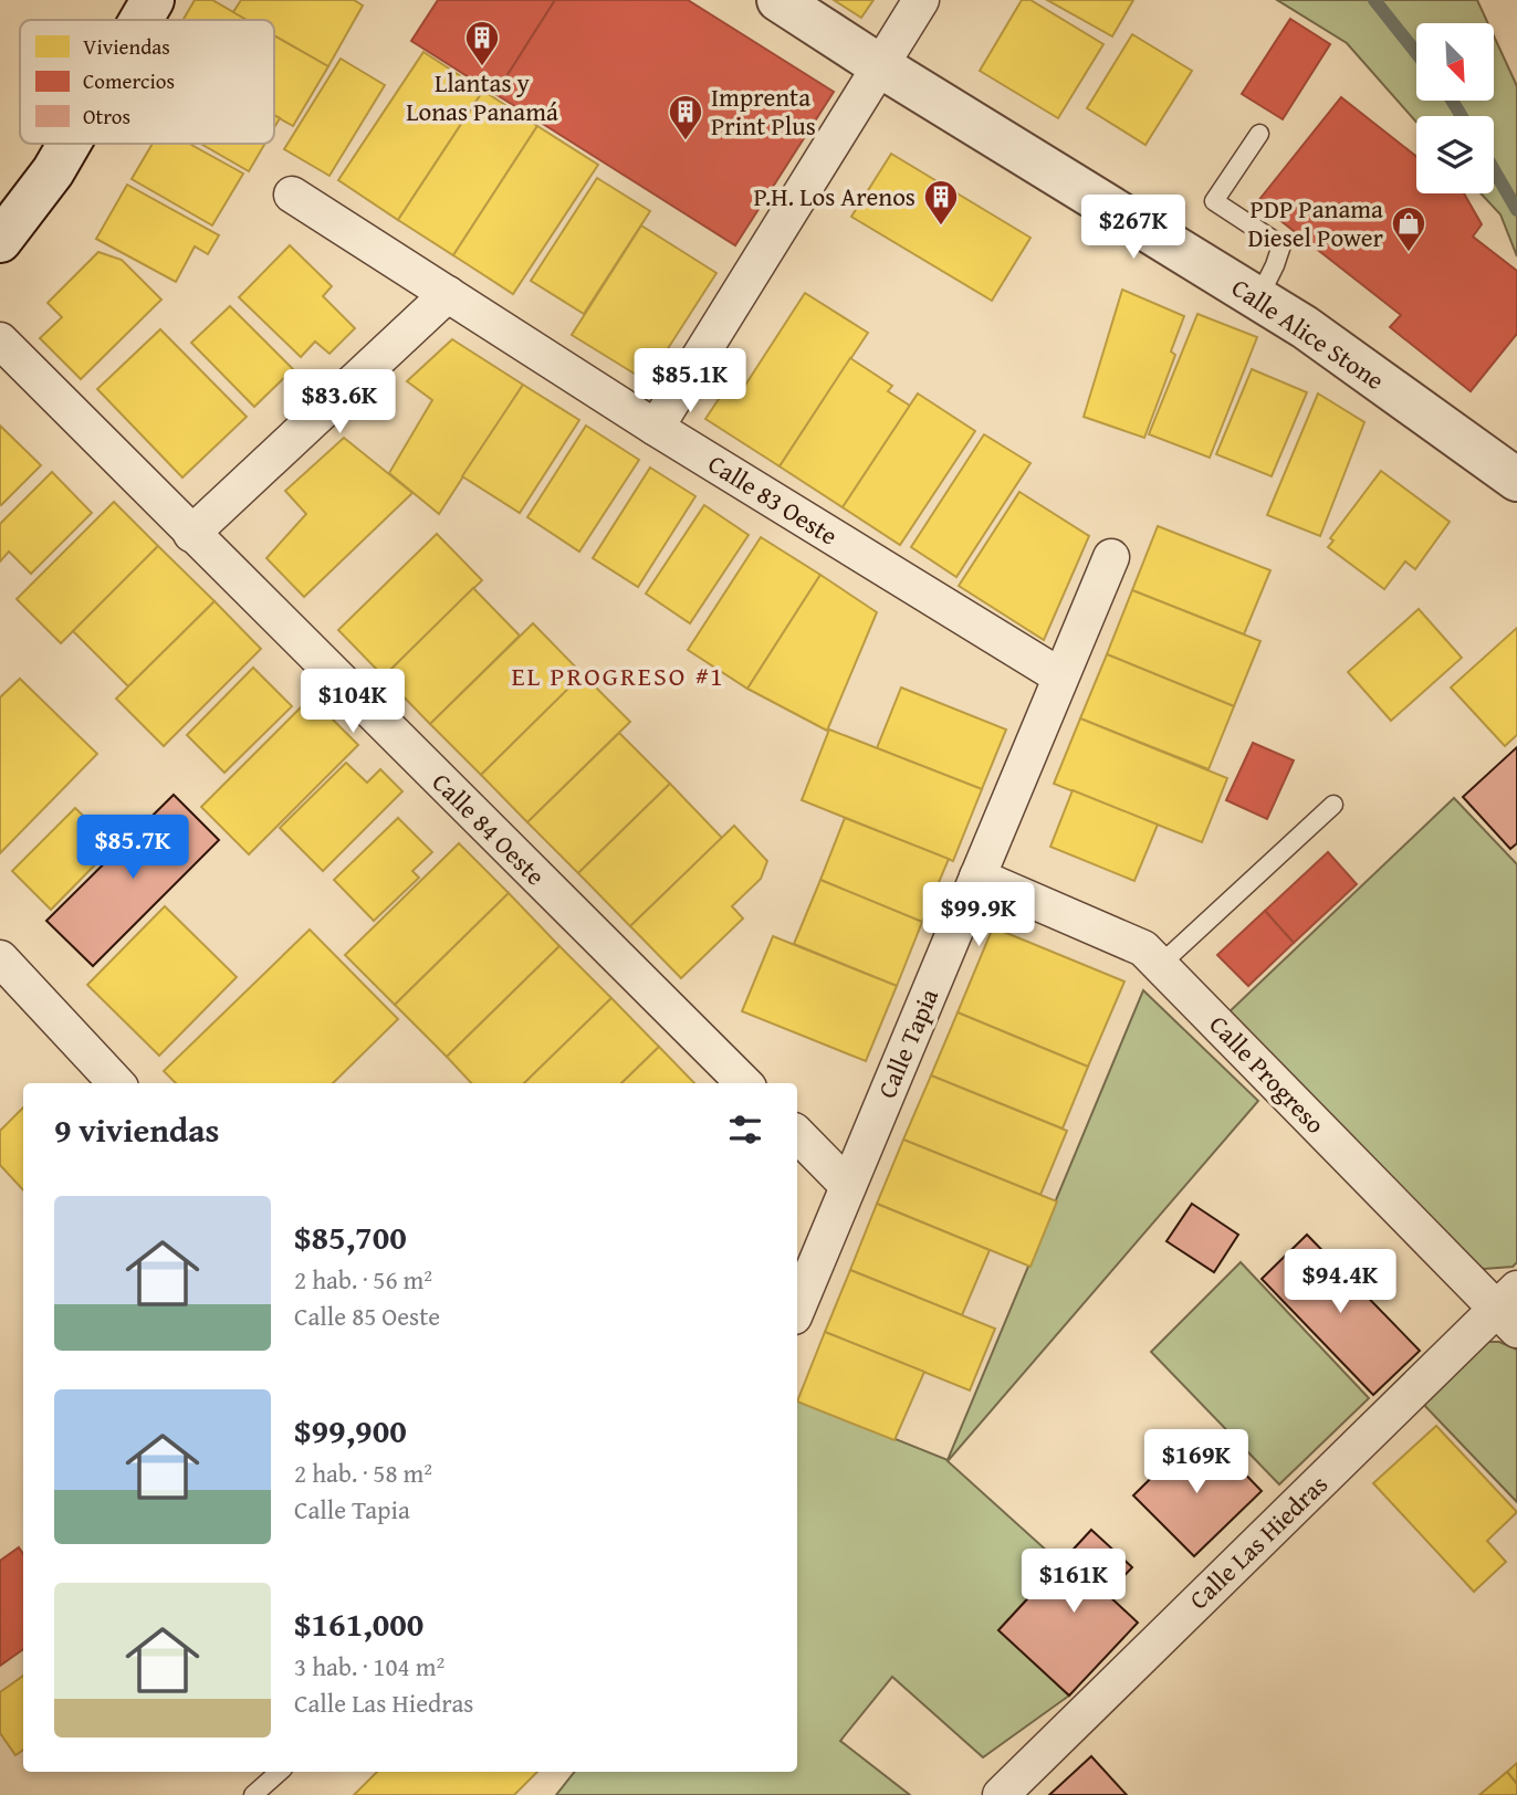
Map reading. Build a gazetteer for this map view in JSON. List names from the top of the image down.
{
  "streets": {
    "street": [
      "Calle Alice Stone",
      "Calle 83 Oeste",
      "Calle 84 Oeste",
      "Calle Tapia",
      "Calle Progreso",
      "Calle Las Hiedras"
    ]
  },
  "crossings": [
    ["Calle 83 Oeste", "Calle Tapia"],
    ["Calle Tapia", "Calle Progreso"],
    ["Calle Progreso", "Calle Las Hiedras"]
  ],
  "districts": ["EL PROGRESO #1"],
  "places": {
    "building": ["Llantas y Lonas Panamá", "Imprenta Print Plus", "P.H. Los Arenos"],
    "shop": ["PDP Panama Diesel Power"]
  },
  "legend": ["Viviendas", "Comercios", "Otros"],
  "north": "bottom right",
  "page": {
    "price": [
      "$267K",
      "$85.1K",
      "$83.6K",
      "$104K",
      "$85.7K",
      "$99.9K",
      "$94.4K",
      "$169K",
      "$161K"
    ],
    "heading": "9 viviendas",
    "list": [
      {
        "name": "$85,700",
        "note": "2 hab. · 56 m² · Calle 85 Oeste"
      },
      {
        "name": "$99,900",
        "note": "2 hab. · 58 m² · Calle Tapia"
      },
      {
        "name": "$161,000",
        "note": "3 hab. · 104 m² · Calle Las Hiedras"
      }
    ]
  }
}
